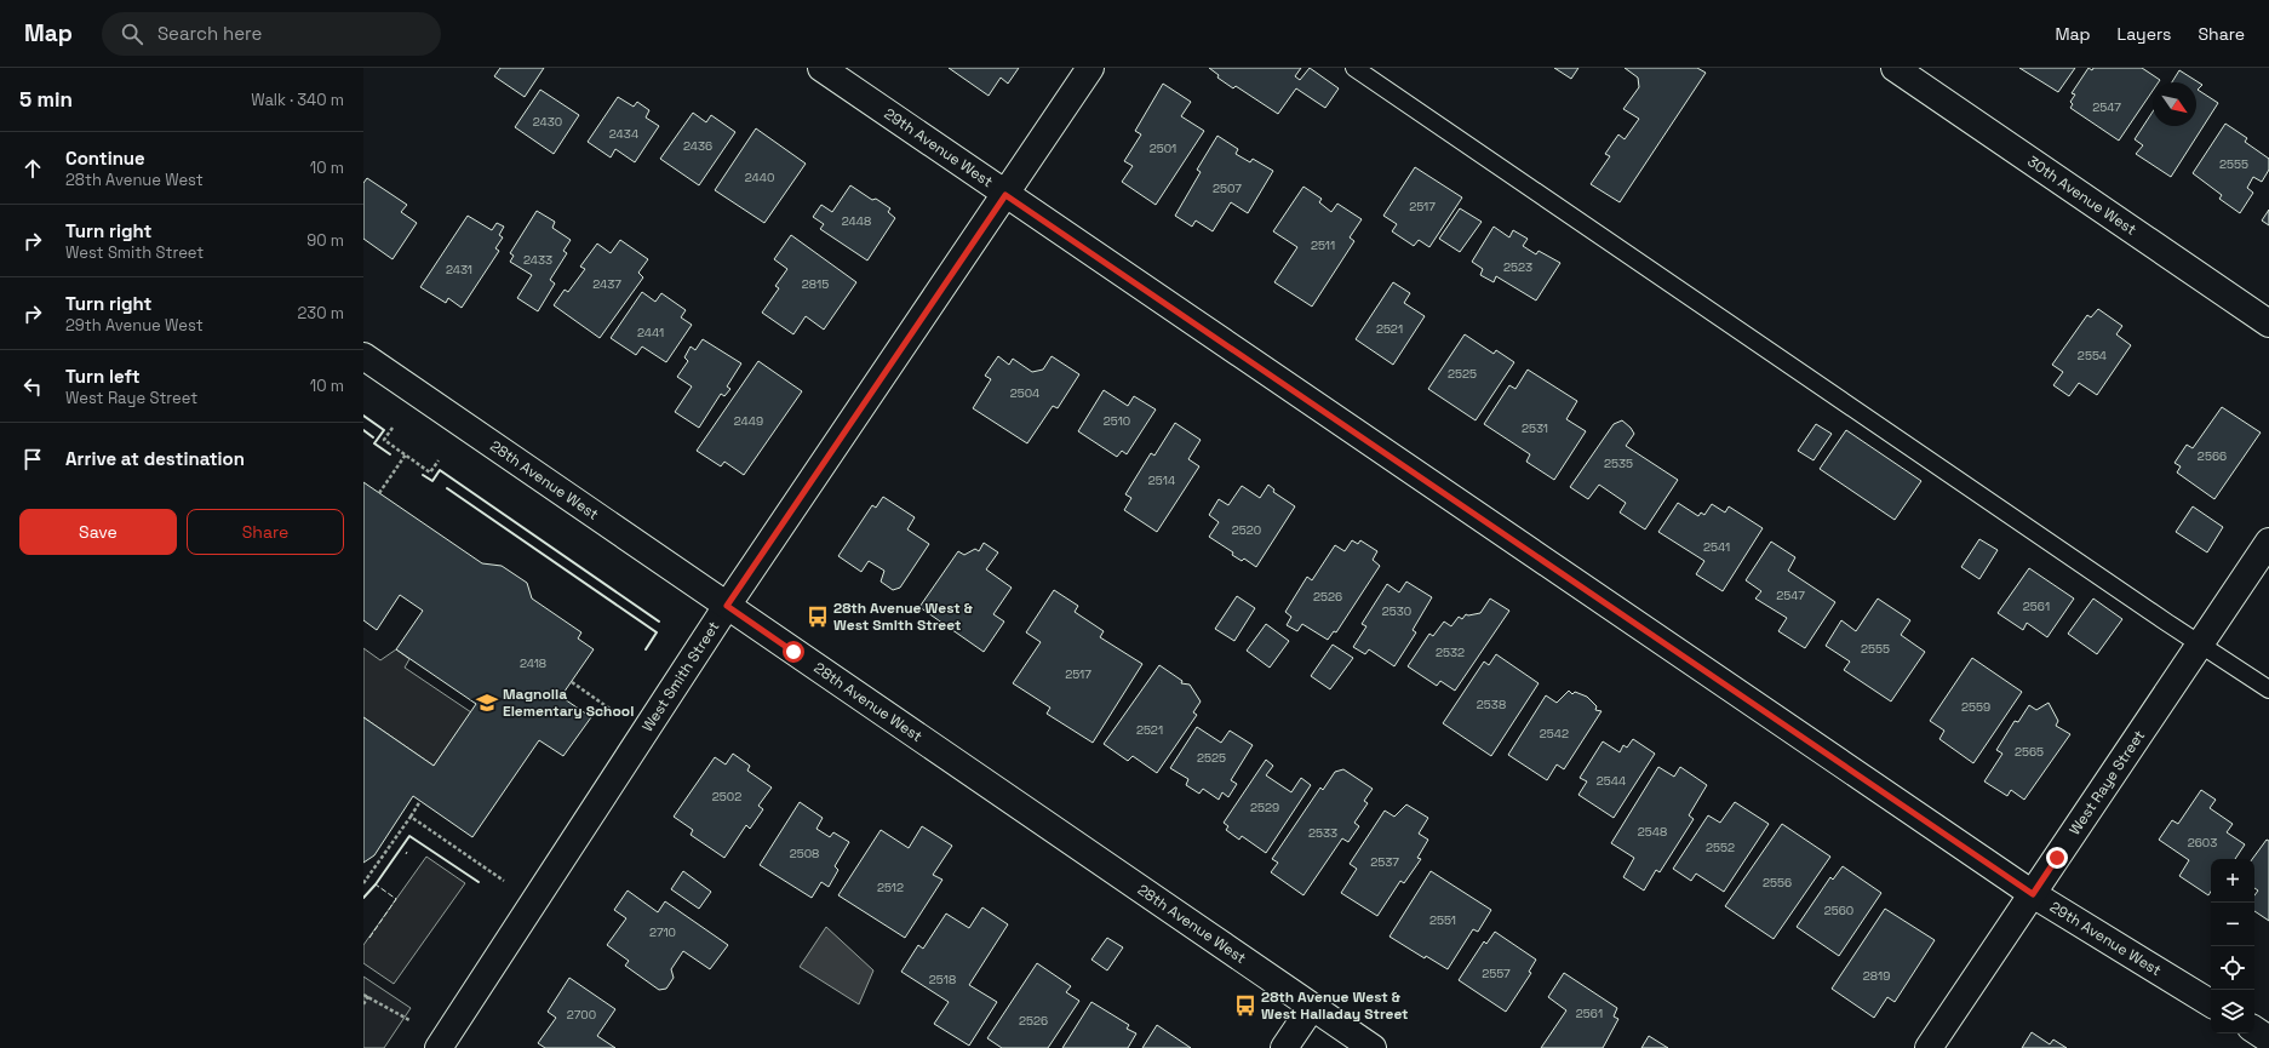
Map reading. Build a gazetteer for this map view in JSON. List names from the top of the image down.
{
  "streets": {
    "street": [
      "29th Avenue West",
      "30th Avenue West",
      "28th Avenue West",
      "West Smith Street",
      "West Raye Street"
    ]
  },
  "crossings": [
    ["29th Avenue West", "West Smith Street"],
    ["29th Avenue West", "West Raye Street"],
    ["28th Avenue West", "West Smith Street"]
  ],
  "places": {
    "bus stop": ["28th Avenue West & West Smith Street", "28th Avenue West & West Halladay Street"],
    "school or university": ["Magnolia Elementary School"]
  },
  "house_numbers": [
    "2547",
    "2430",
    "2434",
    "2436",
    "2501",
    "2555",
    "2440",
    "2507",
    "2517",
    "2448",
    "2511",
    "2433",
    "2523",
    "2431",
    "2437",
    "2815",
    "2521",
    "2441",
    "2554",
    "2525",
    "2504",
    "2449",
    "2510",
    "2531",
    "2566",
    "2535",
    "2514",
    "2520",
    "2541",
    "2547",
    "2526",
    "2561",
    "2530",
    "2555",
    "2532",
    "2418",
    "2517",
    "2538",
    "2559",
    "2521",
    "2542",
    "2565",
    "2525",
    "2544",
    "2502",
    "2529",
    "2548",
    "2533",
    "2603",
    "2552",
    "2508",
    "2537",
    "2556",
    "2512",
    "2560",
    "2551",
    "2710",
    "2557",
    "2819",
    "2518",
    "2561",
    "2700",
    "2526"
  ],
  "north": "bottom right",
  "page": {
    "header": "Map",
    "search": "Search here",
    "nav": ["Map", "Layers", "Share"],
    "heading": ["5 min", "Walk · 340 m"],
    "list": [
      ["Continue", "28th Avenue West", "10 m"],
      ["Turn right", "West Smith Street", "90 m"],
      ["Turn right", "29th Avenue West", "230 m"],
      ["Turn left", "West Raye Street", "10 m"],
      "Arrive at destination"
    ],
    "buttons": ["Save", "Share"],
    "map_buttons": ["+", "−"]
  }
}
